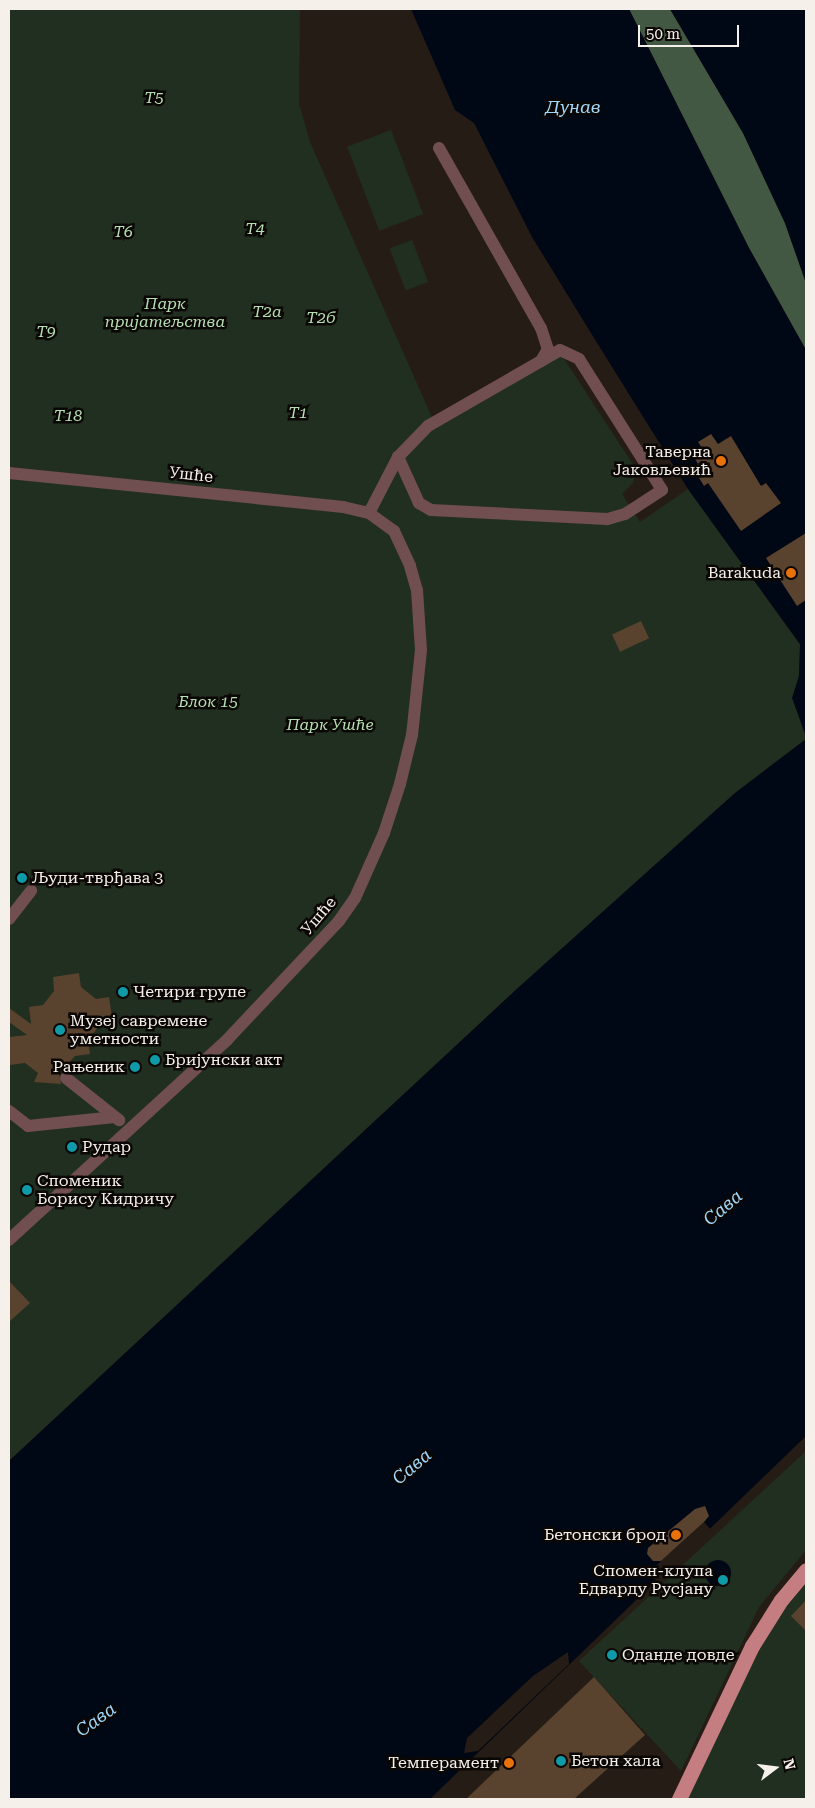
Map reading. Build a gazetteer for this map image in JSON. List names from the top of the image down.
{
  "streets": {
    "street": ["Ушће"]
  },
  "water": ["Дунав", "Сава"],
  "parks": [
    "Т5",
    "Т4",
    "Т6",
    "Парк пријатељства",
    "Т2а",
    "Т2б",
    "Т9",
    "Т1",
    "Т18",
    "Блок 15",
    "Парк Ушће"
  ],
  "places": [
    "Таверна Јаковљевић",
    "Barakuda",
    "Људи-тврђава 3",
    "Четири групе",
    "Музеј савремене уметности",
    "Бријунски акт",
    "Рањеник",
    "Рудар",
    "Споменик Борису Кидричу",
    "Бетонски брод",
    "Спомен-клупа Едварду Русјану",
    "Оданде довде",
    "Бетон хала",
    "Темперамент"
  ],
  "scale_bar": "50 m",
  "north": "right"
}
